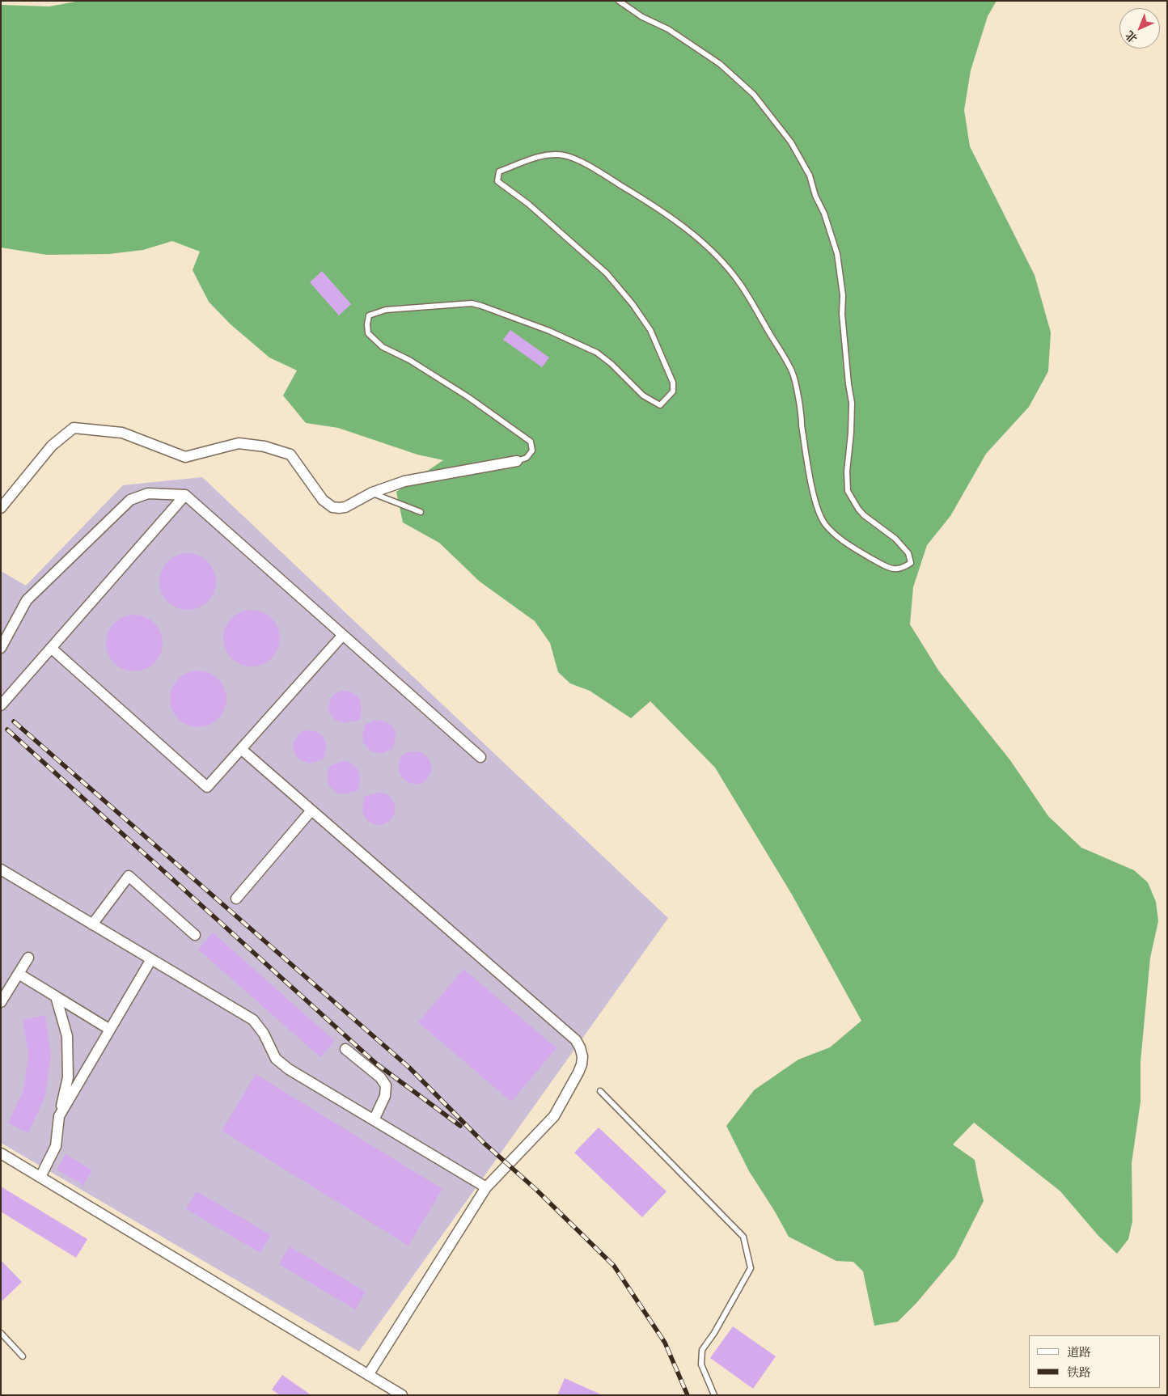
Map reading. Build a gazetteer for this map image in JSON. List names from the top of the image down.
{
  "legend": ["道路", "铁路"],
  "north": "bottom left"
}
